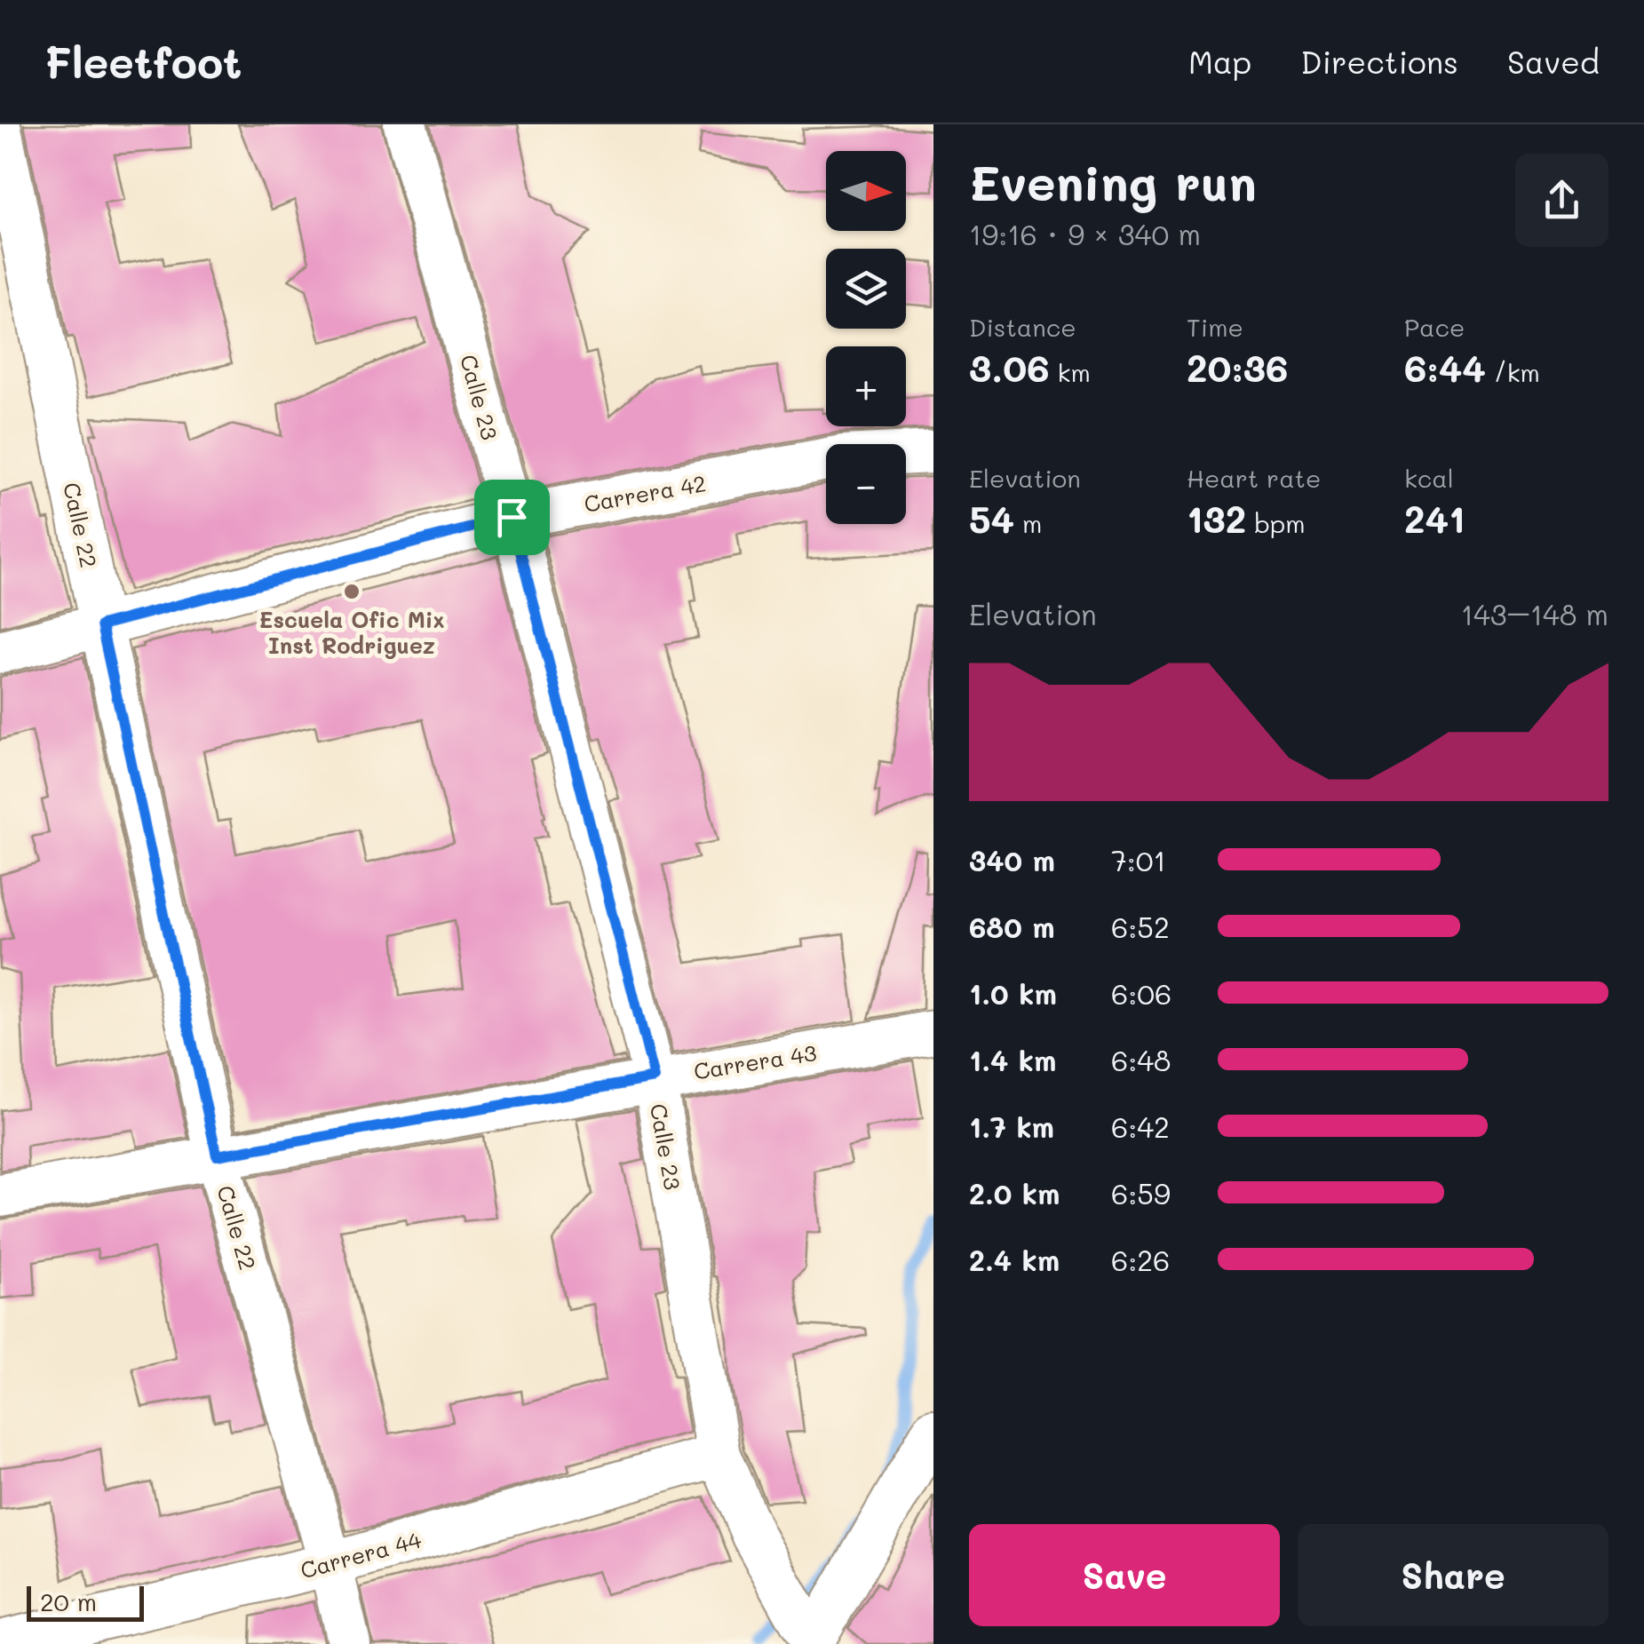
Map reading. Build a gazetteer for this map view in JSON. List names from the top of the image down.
{
  "streets": {
    "street": [
      "Calle 23",
      "Carrera 42",
      "Calle 22",
      "Carrera 43",
      "Carrera 44"
    ]
  },
  "crossings": [
    ["Calle 23", "Carrera 42"],
    ["Calle 23", "Carrera 43"],
    ["Calle 23", "Carrera 44"],
    ["Carrera 42", "Calle 22"],
    ["Calle 22", "Carrera 43"],
    ["Calle 22", "Carrera 44"]
  ],
  "places": ["Escuela Ofic Mix Inst Rodriguez"],
  "scale_bar": "20 m",
  "north": "right",
  "page": {
    "header": "Fleetfoot",
    "nav": ["Map", "Directions", "Saved"],
    "heading": ["Evening run", "19:16 · 9 × 340 m"],
    "map_buttons": ["+", "−"],
    "stats": [
      ["Distance", "3.06 km"],
      ["Time", "20:36"],
      ["Pace", "6:44 /km"],
      ["Elevation", "54 m"],
      ["Heart rate", "132 bpm"],
      ["kcal", "241"]
    ],
    "chart": ["Elevation", "143–148 m"],
    "list": [
      {
        "name": "340 m",
        "note": "7:01"
      },
      {
        "name": "680 m",
        "note": "6:52"
      },
      {
        "name": "1.0 km",
        "note": "6:06"
      },
      {
        "name": "1.4 km",
        "note": "6:48"
      },
      {
        "name": "1.7 km",
        "note": "6:42"
      },
      {
        "name": "2.0 km",
        "note": "6:59"
      },
      {
        "name": "2.4 km",
        "note": "6:26"
      }
    ],
    "buttons": ["Save", "Share"],
    "scale": "20 m"
  }
}
